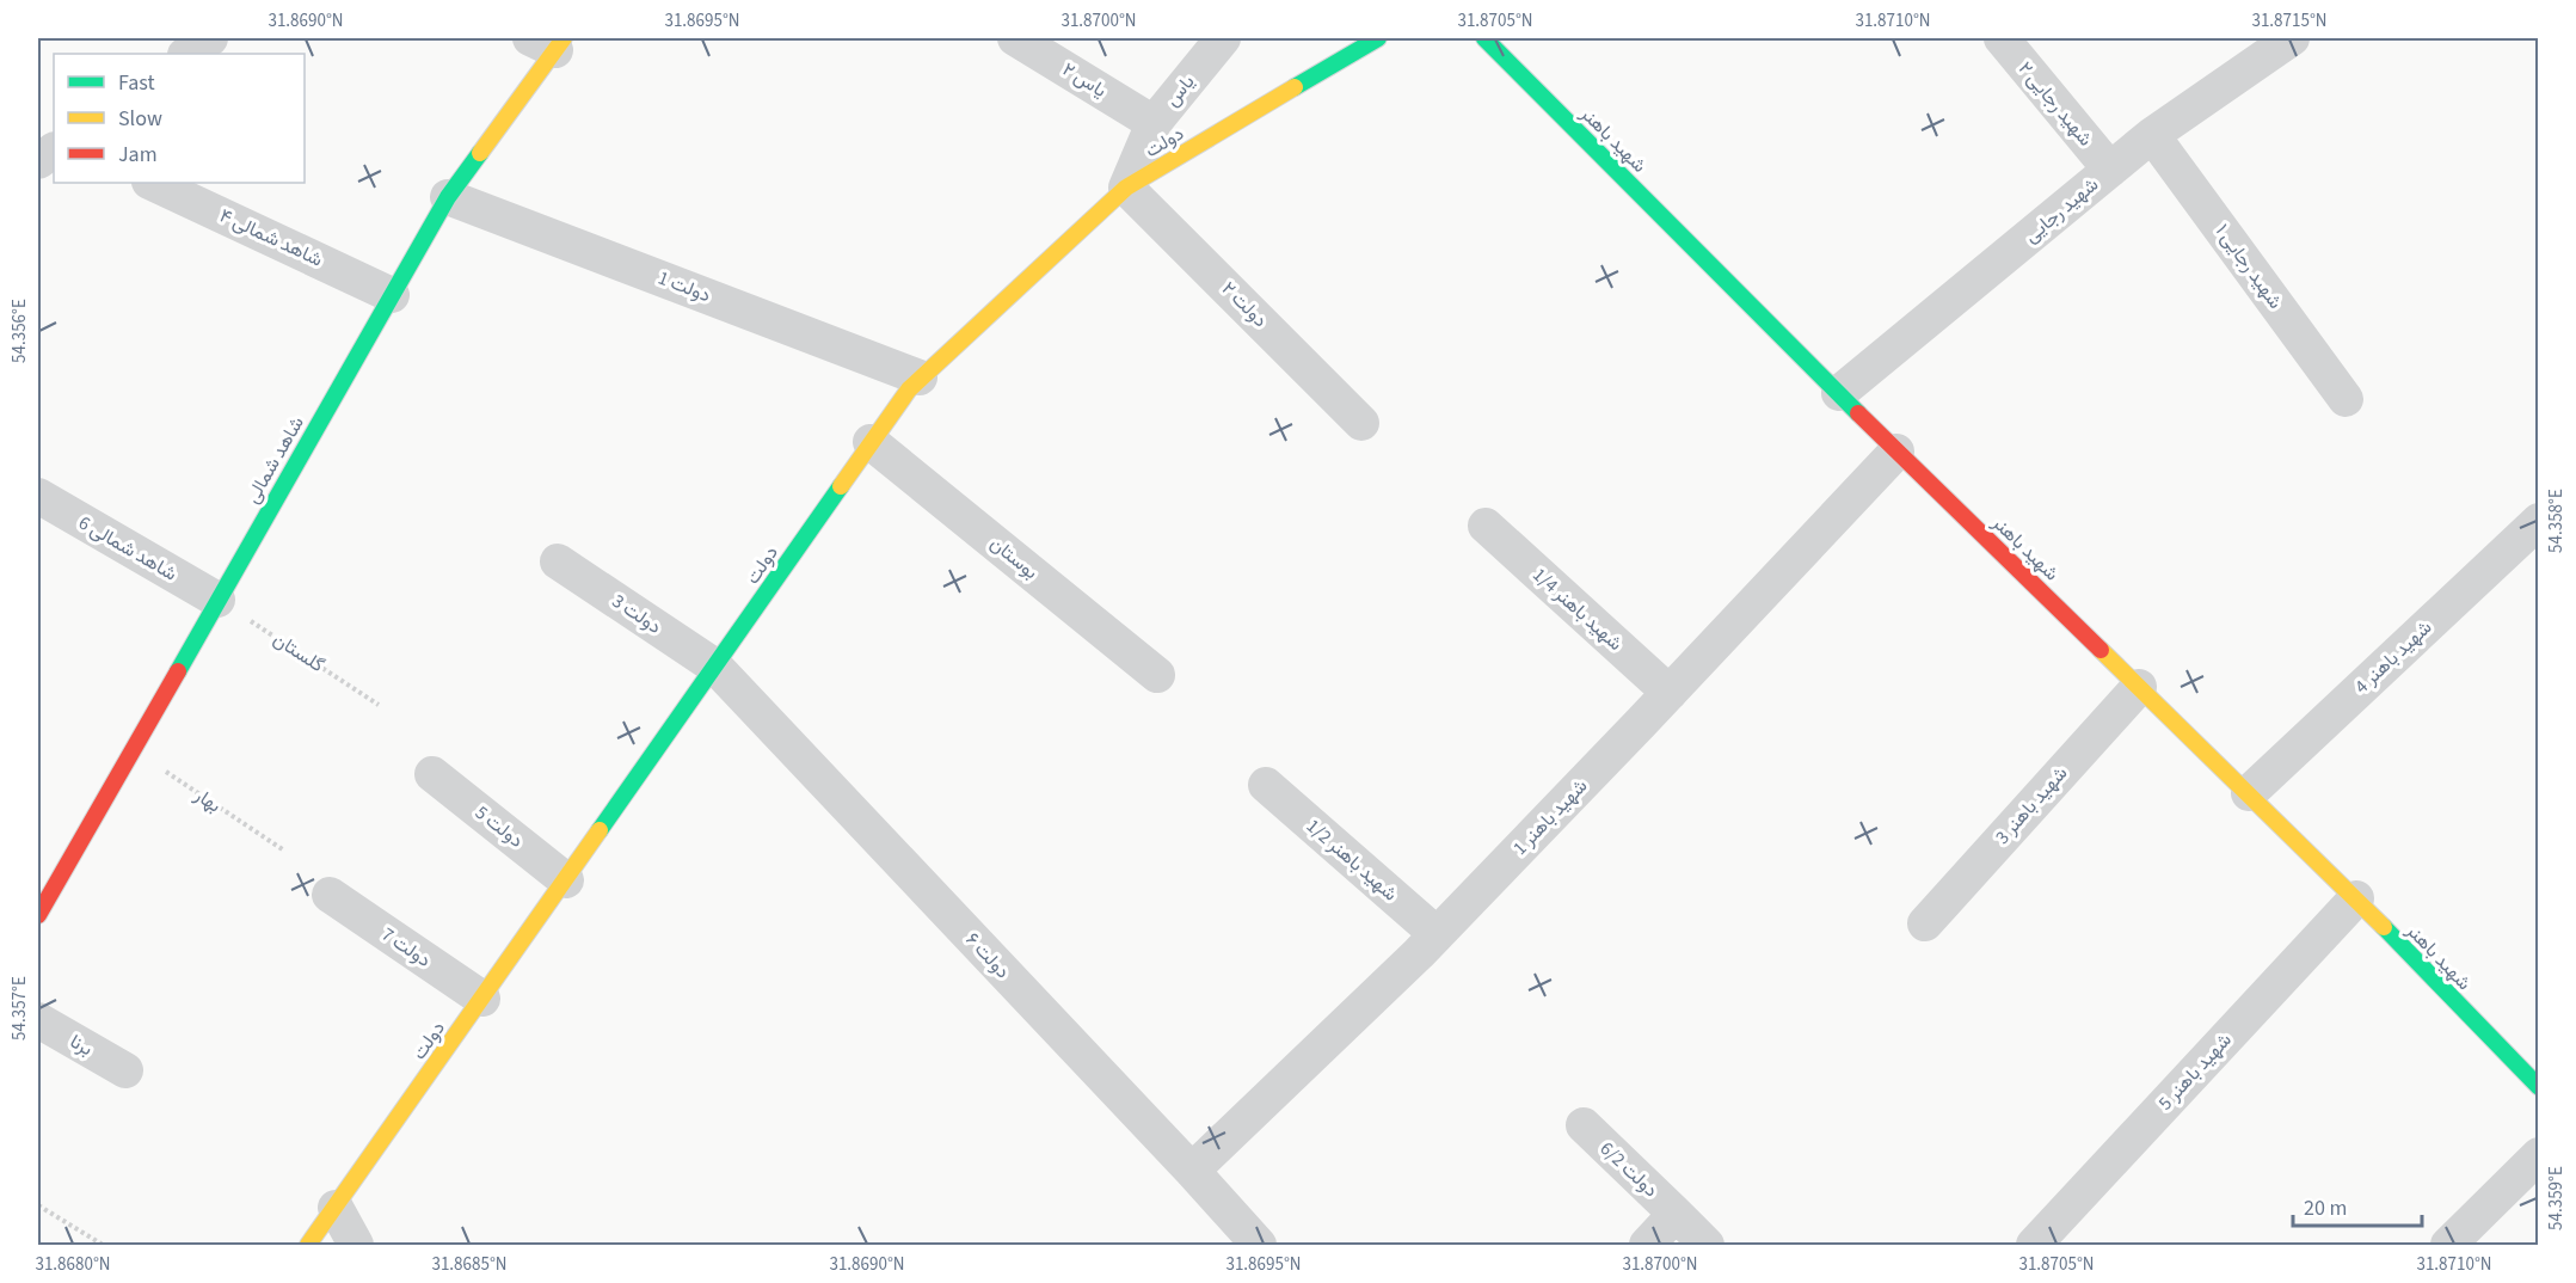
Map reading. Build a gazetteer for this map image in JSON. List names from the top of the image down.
{
  "streets": {
    "street": [
      "یاس ۲",
      "یاس",
      "شهید رجایی ۲",
      "شهید باهنر",
      "دولت",
      "شهید رجایی",
      "شاهد شمالی ۴",
      "شهید رجایی ۱",
      "دولت 1",
      "دولت ۲",
      "شاهد شمالی",
      "شاهد شمالی 6",
      "بوستان",
      "شهید باهنر 1/4",
      "دولت 3",
      "شهید باهنر 4",
      "شهید باهنر 3",
      "شهید باهنر 1",
      "دولت 5",
      "شهید باهنر 1/2",
      "دولت 7",
      "دولت ۶",
      "برنا",
      "شهید باهنر 5",
      "دولت 6/2"
    ],
    "path": ["گلستان", "بهار"]
  },
  "crossings": [
    ["یاس ۲", "یاس"],
    ["یاس", "دولت"],
    ["یاس", "دولت ۲"],
    ["شهید رجایی ۲", "شهید رجایی"],
    ["شهید باهنر", "شهید رجایی"],
    ["شهید باهنر", "شهید باهنر 4"],
    ["شهید باهنر", "شهید باهنر 3"],
    ["شهید باهنر", "شهید باهنر 1"],
    ["شهید باهنر", "شهید باهنر 5"],
    ["دولت", "دولت 1"],
    ["دولت", "دولت ۲"],
    ["دولت", "بوستان"],
    ["دولت", "دولت 3"],
    ["دولت", "دولت 5"],
    ["دولت", "دولت 7"],
    ["دولت", "دولت ۶"],
    ["شهید رجایی", "شهید رجایی ۱"],
    ["شاهد شمالی ۴", "شاهد شمالی"],
    ["دولت 1", "شاهد شمالی"],
    ["شاهد شمالی", "شاهد شمالی 6"],
    ["شاهد شمالی", "گلستان"],
    ["شاهد شمالی", "بهار"],
    ["شاهد شمالی 6", "گلستان"],
    ["شهید باهنر 1/4", "شهید باهنر 1"],
    ["دولت 3", "دولت ۶"],
    ["شهید باهنر 1", "شهید باهنر 1/2"],
    ["شهید باهنر 1", "دولت ۶"]
  ],
  "legend": ["Fast", "Slow", "Jam"],
  "scale_bar": "20 m",
  "coordinates": [
    "31.8690°N",
    "31.8695°N",
    "31.8700°N",
    "31.8705°N",
    "31.8710°N",
    "31.8715°N",
    "54.356°E",
    "54.358°E",
    "54.357°E",
    "54.359°E",
    "31.8680°N",
    "31.8685°N"
  ]
}
